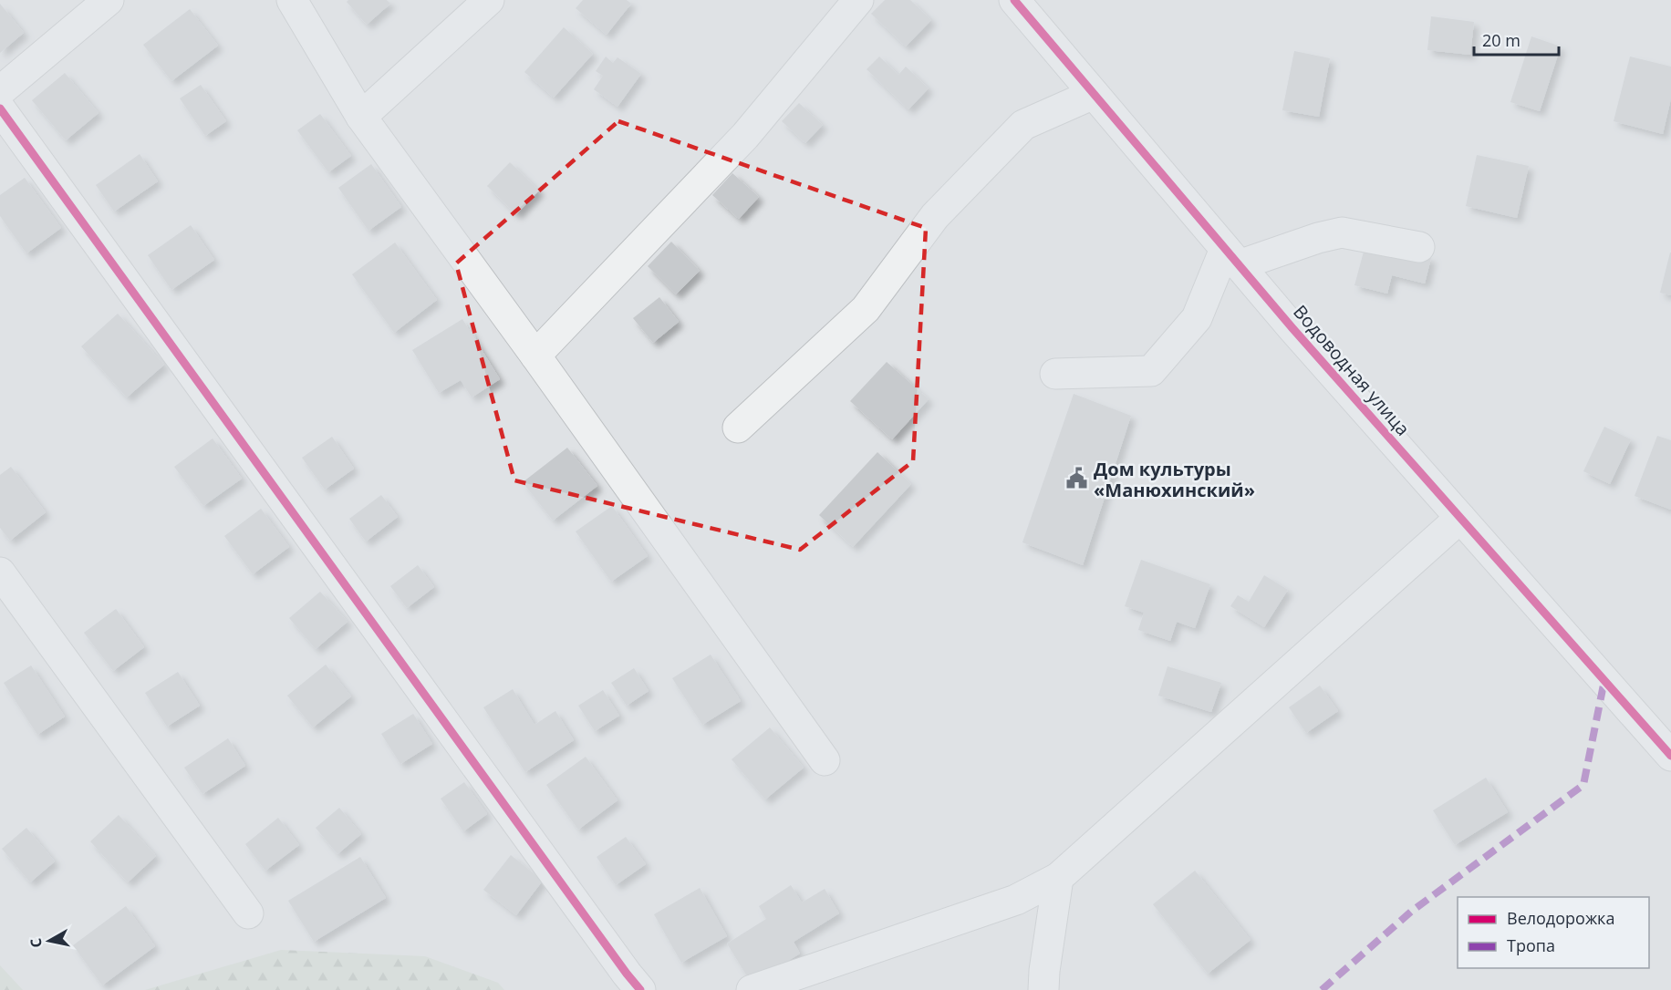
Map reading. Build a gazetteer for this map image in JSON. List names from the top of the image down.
{
  "streets": {
    "street": ["Водоводная улица"]
  },
  "places": {
    "public building": ["Дом культуры «Манюхинский»"]
  },
  "legend": ["Велодорожка", "Тропа"],
  "scale_bar": "20 m",
  "north": "left"
}
